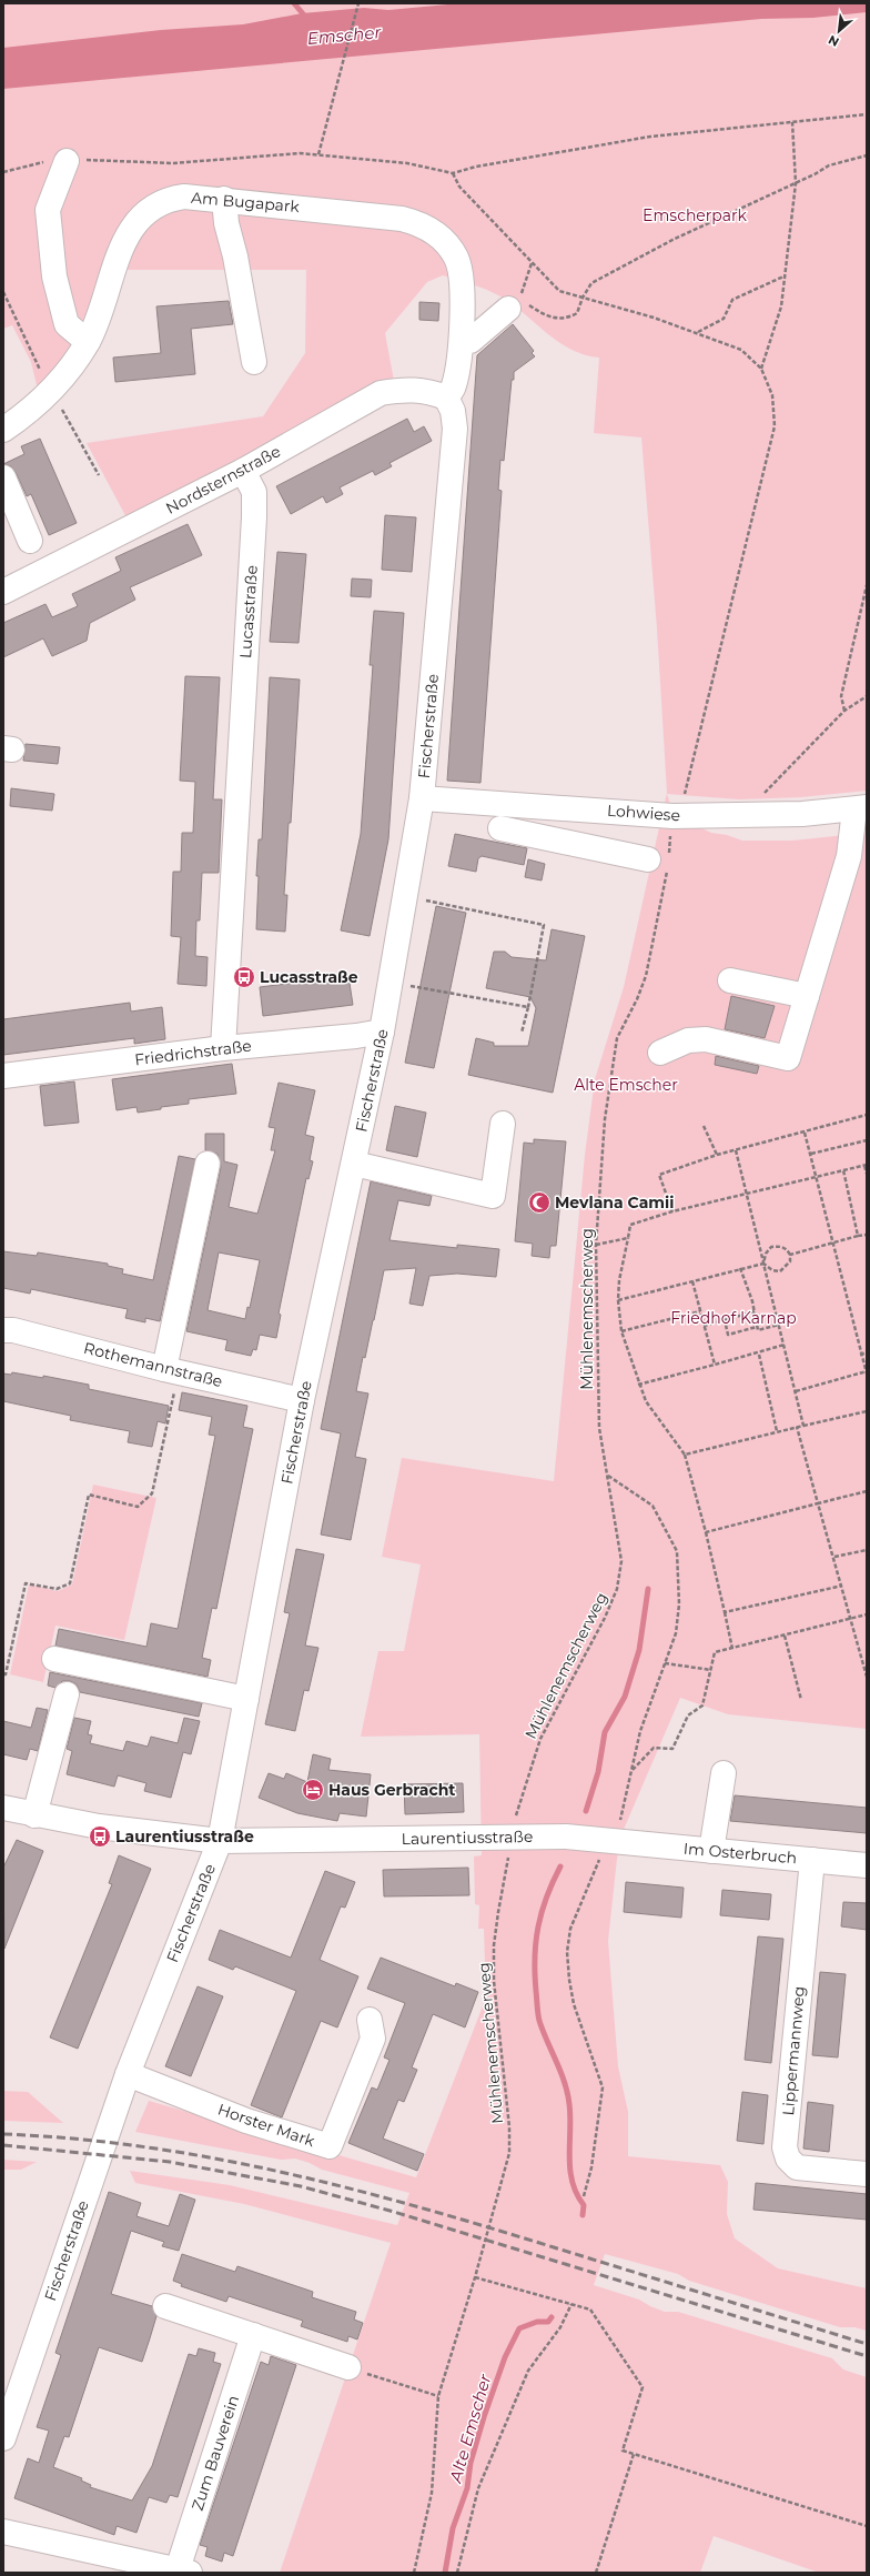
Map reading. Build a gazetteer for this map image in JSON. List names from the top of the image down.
{
  "streets": {
    "street": [
      "Am Bugapark",
      "Nordsternstraße",
      "Lucasstraße",
      "Fischerstraße",
      "Lohwiese",
      "Friedrichstraße",
      "Rothemannstraße",
      "Laurentiusstraße",
      "Im Osterbruch",
      "Lippermannweg",
      "Horster Mark",
      "Zum Bauverein"
    ],
    "path": ["Mühlenemscherweg"]
  },
  "crossings": [
    ["Am Bugapark", "Nordsternstraße"],
    ["Am Bugapark", "Fischerstraße"],
    ["Nordsternstraße", "Lucasstraße"],
    ["Nordsternstraße", "Fischerstraße"],
    ["Lucasstraße", "Friedrichstraße"],
    ["Fischerstraße", "Lohwiese"],
    ["Fischerstraße", "Friedrichstraße"],
    ["Fischerstraße", "Rothemannstraße"],
    ["Fischerstraße", "Laurentiusstraße"],
    ["Fischerstraße", "Horster Mark"],
    ["Lohwiese", "Mühlenemscherweg"],
    ["Mühlenemscherweg", "Laurentiusstraße"],
    ["Laurentiusstraße", "Im Osterbruch"],
    ["Im Osterbruch", "Lippermannweg"]
  ],
  "water": ["Emscher", "Alte Emscher"],
  "parks": ["Emscherpark", "Alte Emscher", "Friedhof Karnap"],
  "places": {
    "bus stop": ["Lucasstraße", "Laurentiusstraße"],
    "mosque": ["Mevlana Camii"],
    "hotel": ["Haus Gerbracht"]
  },
  "north": "bottom left"
}
